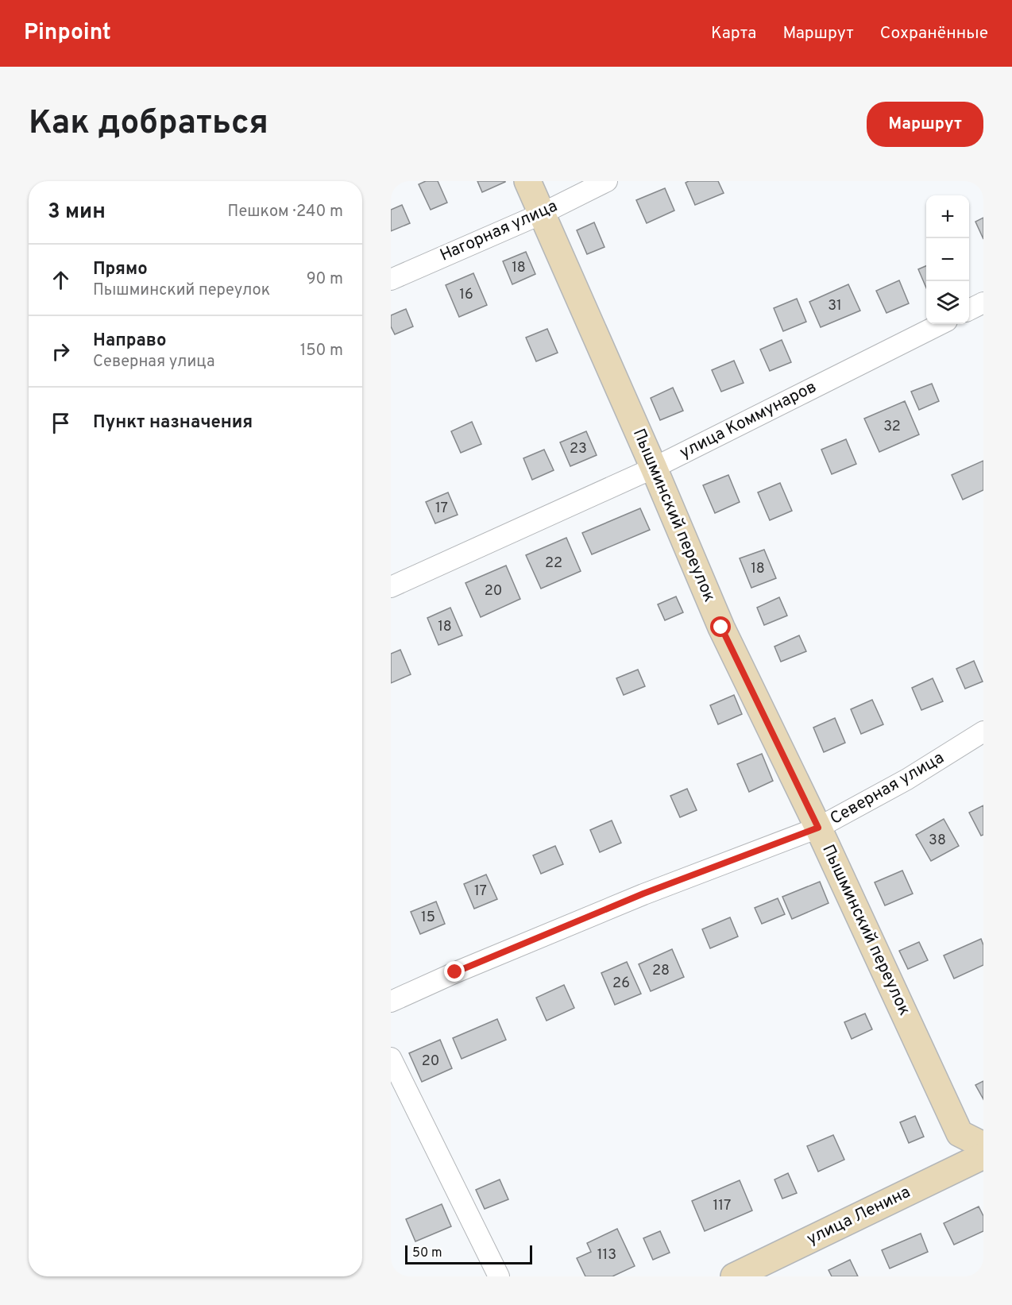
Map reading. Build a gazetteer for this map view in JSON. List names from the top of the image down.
{
  "streets": {
    "street": [
      "Нагорная улица",
      "улица Коммунаров",
      "Пышминский переулок",
      "Северная улица",
      "улица Ленина"
    ]
  },
  "crossings": [
    ["Нагорная улица", "Пышминский переулок"],
    ["улица Коммунаров", "Пышминский переулок"],
    ["Пышминский переулок", "Северная улица"]
  ],
  "house_numbers": [
    "18",
    "16",
    "31",
    "32",
    "23",
    "17",
    "22",
    "18",
    "20",
    "18",
    "38",
    "17",
    "15",
    "28",
    "26",
    "20",
    "117",
    "113"
  ],
  "scale_bar": "50 m",
  "page": {
    "header": "Pinpoint",
    "nav": ["Карта", "Маршрут", "Сохранённые"],
    "buttons": "Маршрут",
    "title": "Как добраться",
    "heading": ["3 мин", "Пешком · 240 m"],
    "map_buttons": ["+", "−"],
    "list": [
      ["Прямо", "Пышминский переулок", "90 m"],
      ["Направо", "Северная улица", "150 m"],
      "Пункт назначения"
    ],
    "scale": "50 m"
  }
}
